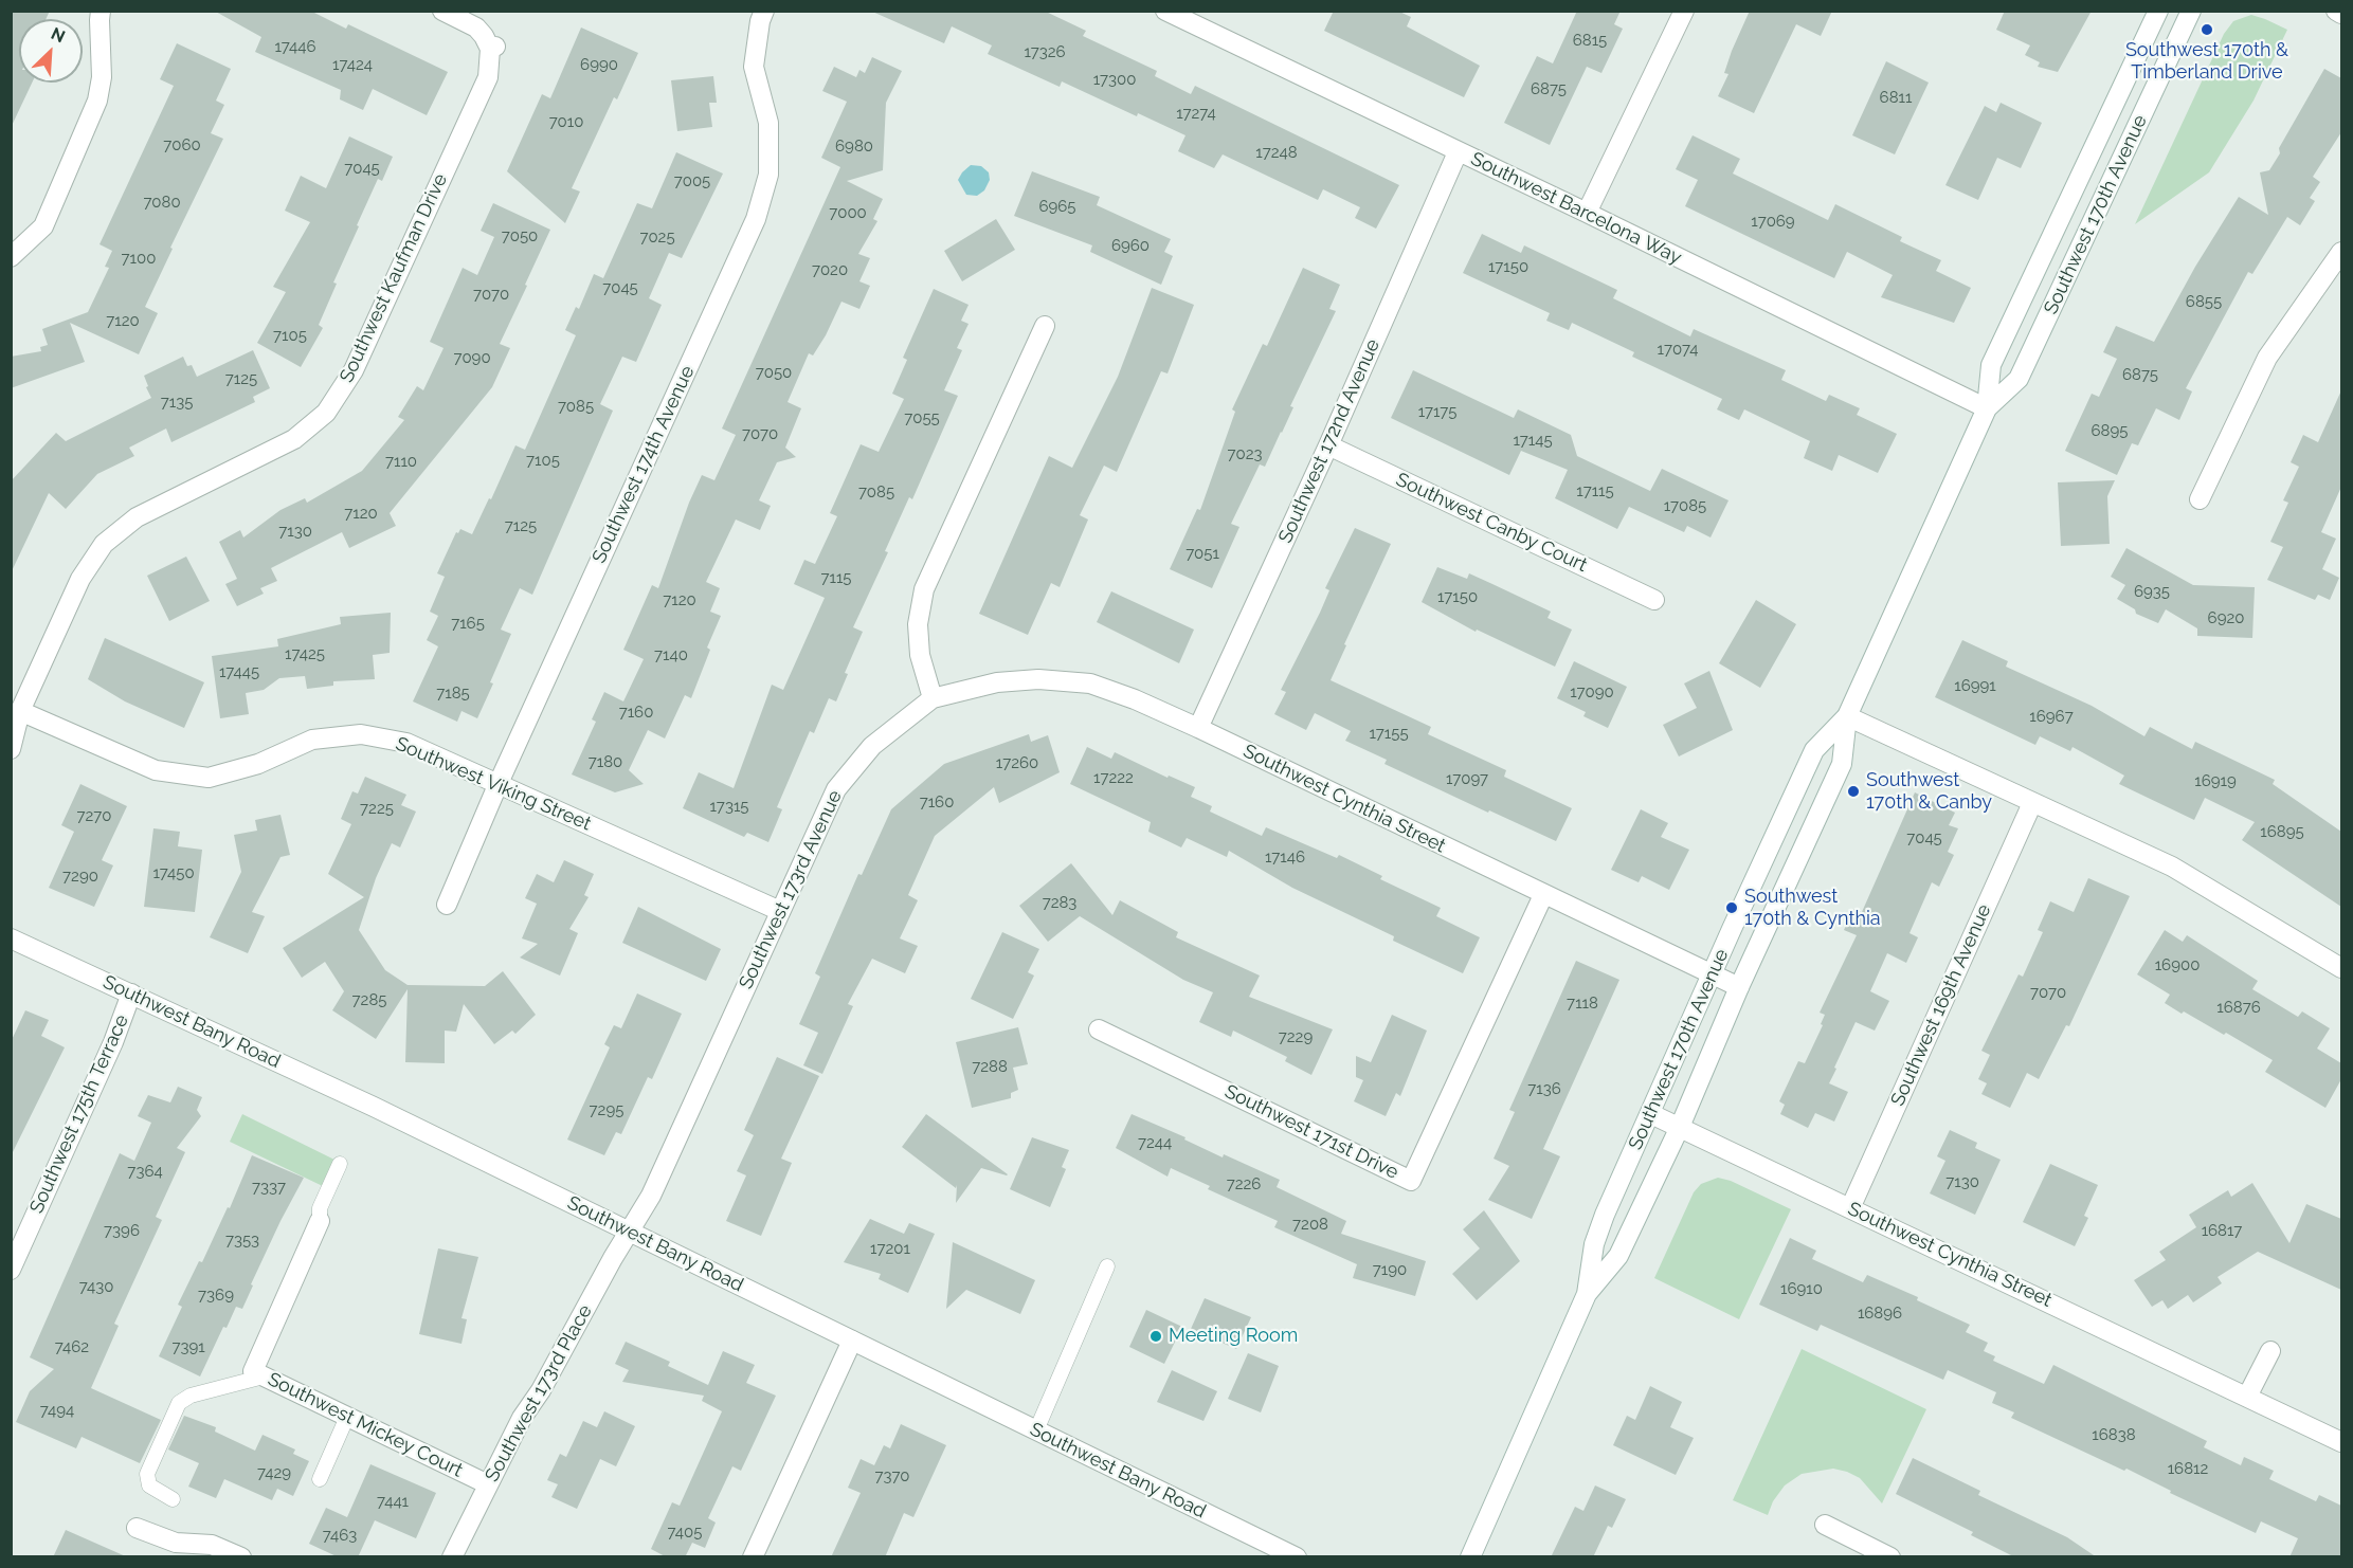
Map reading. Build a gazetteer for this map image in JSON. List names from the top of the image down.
{
  "streets": {
    "street": [
      "Southwest Barcelona Way",
      "Southwest 170th Avenue",
      "Southwest Kaufman Drive",
      "Southwest 172nd Avenue",
      "Southwest 174th Avenue",
      "Southwest Canby Court",
      "Southwest Viking Street",
      "Southwest Cynthia Street",
      "Southwest 173rd Avenue",
      "Southwest 169th Avenue",
      "Southwest Bany Road",
      "Southwest 175th Terrace",
      "Southwest 171st Drive",
      "Southwest 173rd Place",
      "Southwest Mickey Court"
    ]
  },
  "crossings": [
    ["Southwest Barcelona Way", "Southwest 170th Avenue"],
    ["Southwest Barcelona Way", "Southwest 172nd Avenue"],
    ["Southwest 170th Avenue", "Southwest Cynthia Street"],
    ["Southwest Kaufman Drive", "Southwest Viking Street"],
    ["Southwest 172nd Avenue", "Southwest Canby Court"],
    ["Southwest 172nd Avenue", "Southwest Cynthia Street"],
    ["Southwest 174th Avenue", "Southwest Viking Street"],
    ["Southwest Viking Street", "Southwest 173rd Avenue"],
    ["Southwest Cynthia Street", "Southwest 173rd Avenue"],
    ["Southwest Cynthia Street", "Southwest 169th Avenue"],
    ["Southwest Cynthia Street", "Southwest 171st Drive"],
    ["Southwest 173rd Avenue", "Southwest Bany Road"],
    ["Southwest 173rd Avenue", "Southwest 173rd Place"],
    ["Southwest Bany Road", "Southwest 175th Terrace"],
    ["Southwest Bany Road", "Southwest 173rd Place"],
    ["Southwest 173rd Place", "Southwest Mickey Court"]
  ],
  "places": [
    "Southwest 170th & Timberland Drive",
    "Southwest 170th & Canby",
    "Southwest 170th & Cynthia",
    "Meeting Room"
  ],
  "house_numbers": [
    "6815",
    "17446",
    "17326",
    "17424",
    "6990",
    "17300",
    "6875",
    "6811",
    "17274",
    "7010",
    "7060",
    "6980",
    "17248",
    "7045",
    "7005",
    "7080",
    "6965",
    "7000",
    "17069",
    "7050",
    "7025",
    "6960",
    "7100",
    "17150",
    "7020",
    "7045",
    "7070",
    "6855",
    "7120",
    "7105",
    "17074",
    "7090",
    "7050",
    "6875",
    "7125",
    "7135",
    "7085",
    "17175",
    "7055",
    "6895",
    "7070",
    "17145",
    "7023",
    "7105",
    "7110",
    "17115",
    "7085",
    "17085",
    "7120",
    "7125",
    "7130",
    "7051",
    "7115",
    "6935",
    "17150",
    "7120",
    "6920",
    "7165",
    "17425",
    "7140",
    "17445",
    "16991",
    "17090",
    "7185",
    "7160",
    "16967",
    "17155",
    "7180",
    "17260",
    "17222",
    "17097",
    "16919",
    "7160",
    "17315",
    "7225",
    "7270",
    "16895",
    "7045",
    "17146",
    "17450",
    "7290",
    "7283",
    "16900",
    "7070",
    "7285",
    "7118",
    "16876",
    "7229",
    "7288",
    "7136",
    "7295",
    "7244",
    "7364",
    "7130",
    "7226",
    "7337",
    "7208",
    "7396",
    "16817",
    "7353",
    "17201",
    "7190",
    "7430",
    "16910",
    "7369",
    "16896",
    "7462",
    "7391",
    "7494",
    "16838",
    "16812",
    "7429",
    "7370",
    "7441",
    "7405",
    "7463"
  ],
  "north": "top right"
}
